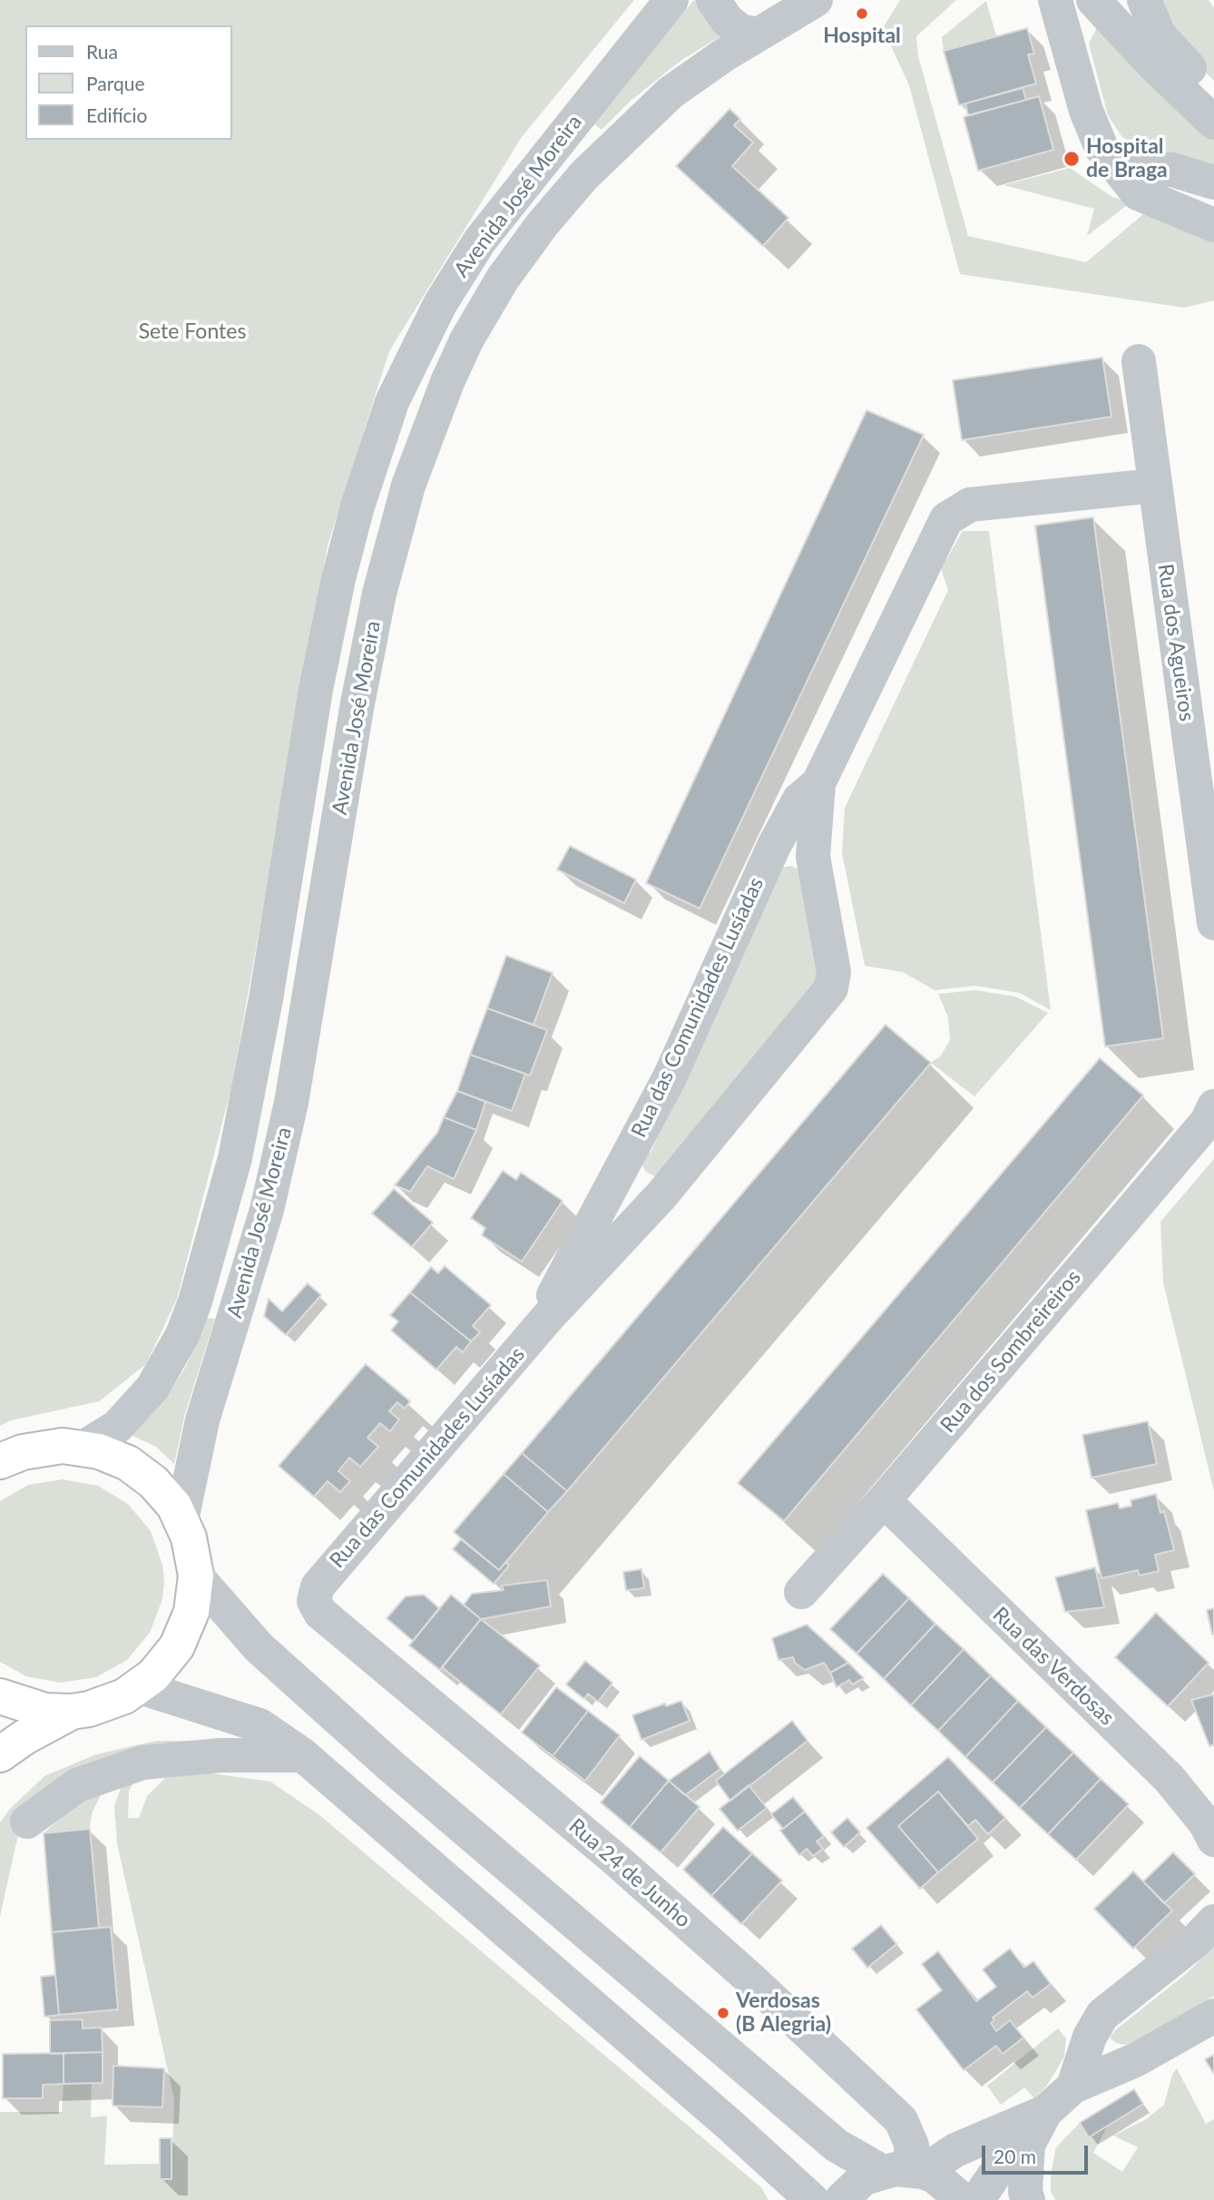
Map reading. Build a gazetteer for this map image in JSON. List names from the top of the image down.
{
  "streets": {
    "street": [
      "Avenida José Moreira",
      "Rua dos Agueiros",
      "Rua das Comunidades Lusíadas",
      "Rua dos Sombreireiros",
      "Rua das Verdosas",
      "Rua 24 de Junho"
    ]
  },
  "crossings": [
    ["Rua dos Agueiros", "Rua das Comunidades Lusíadas"],
    ["Rua das Comunidades Lusíadas", "Rua 24 de Junho"],
    ["Rua dos Sombreireiros", "Rua das Verdosas"]
  ],
  "parks": ["Sete Fontes"],
  "places": ["Hospital", "Hospital de Braga", "Verdosas (B Alegria)"],
  "legend": ["Rua", "Parque", "Edifício"],
  "scale_bar": "20 m"
}
